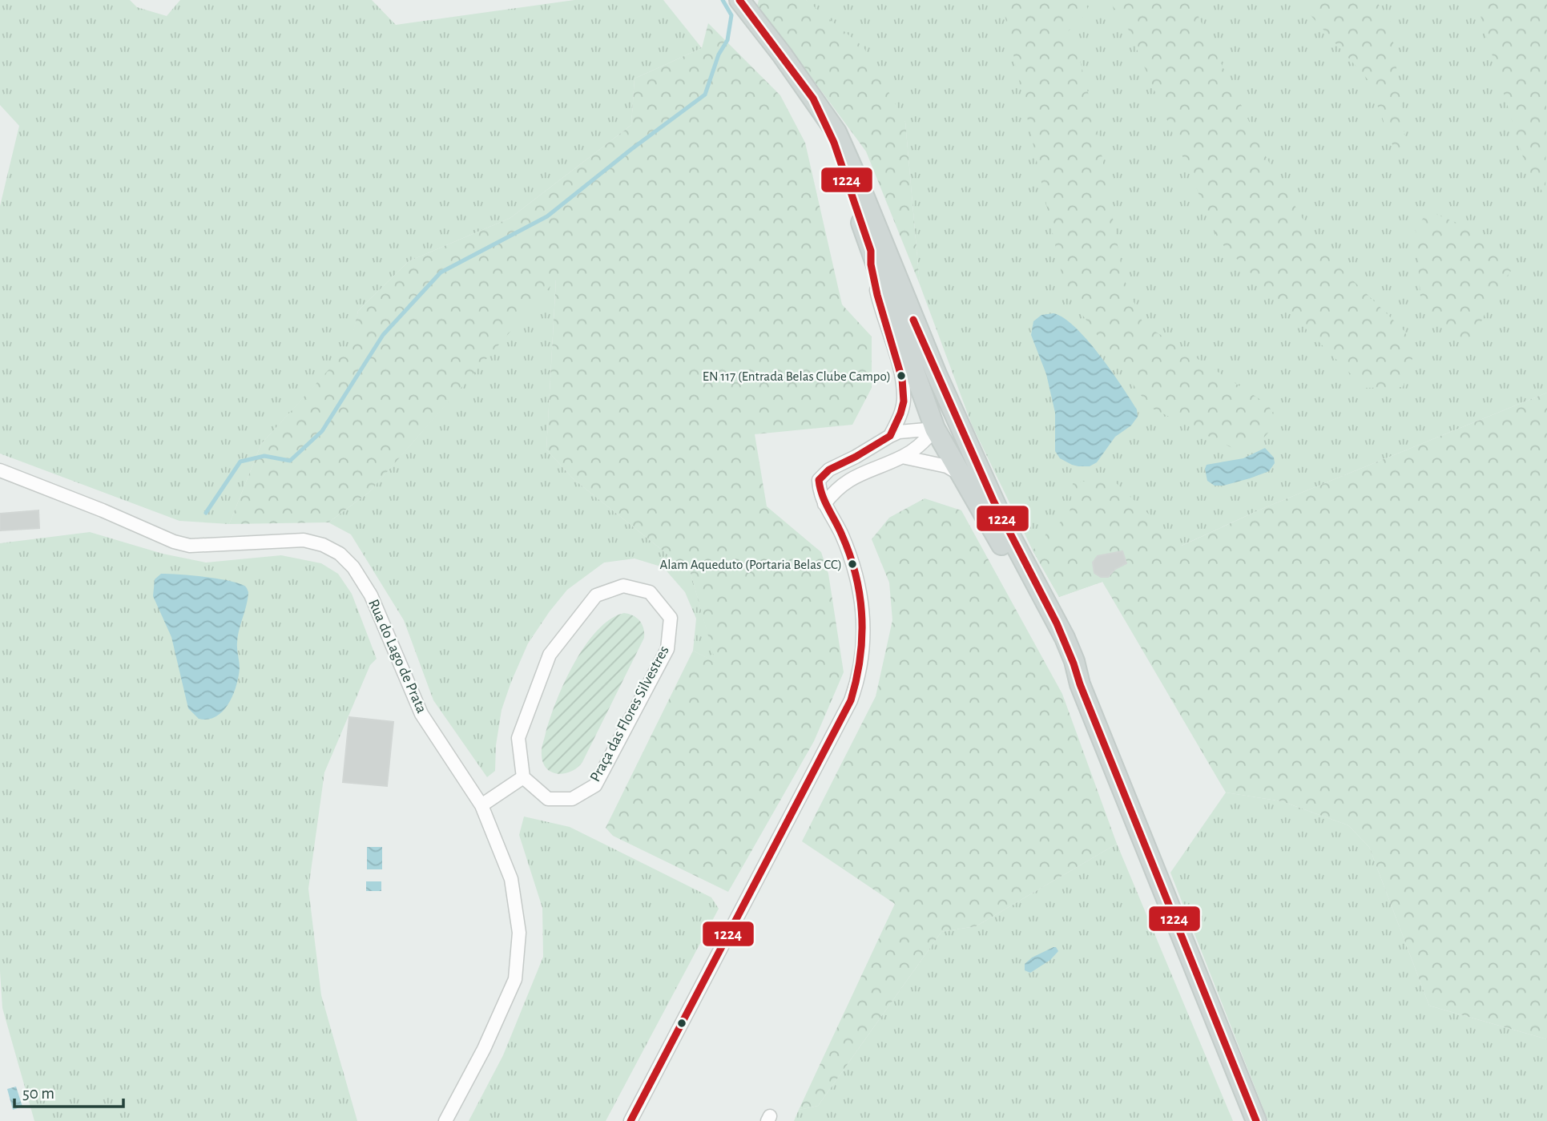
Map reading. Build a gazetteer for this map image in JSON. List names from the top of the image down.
{
  "streets": {
    "street": ["Rua do Lago de Prata", "Praça das Flores Silvestres"]
  },
  "places": ["EN 117 (Entrada Belas Clube Campo)", "Alam Aqueduto (Portaria Belas CC)"],
  "lines": ["transit line 1224"],
  "scale_bar": "50 m"
}
